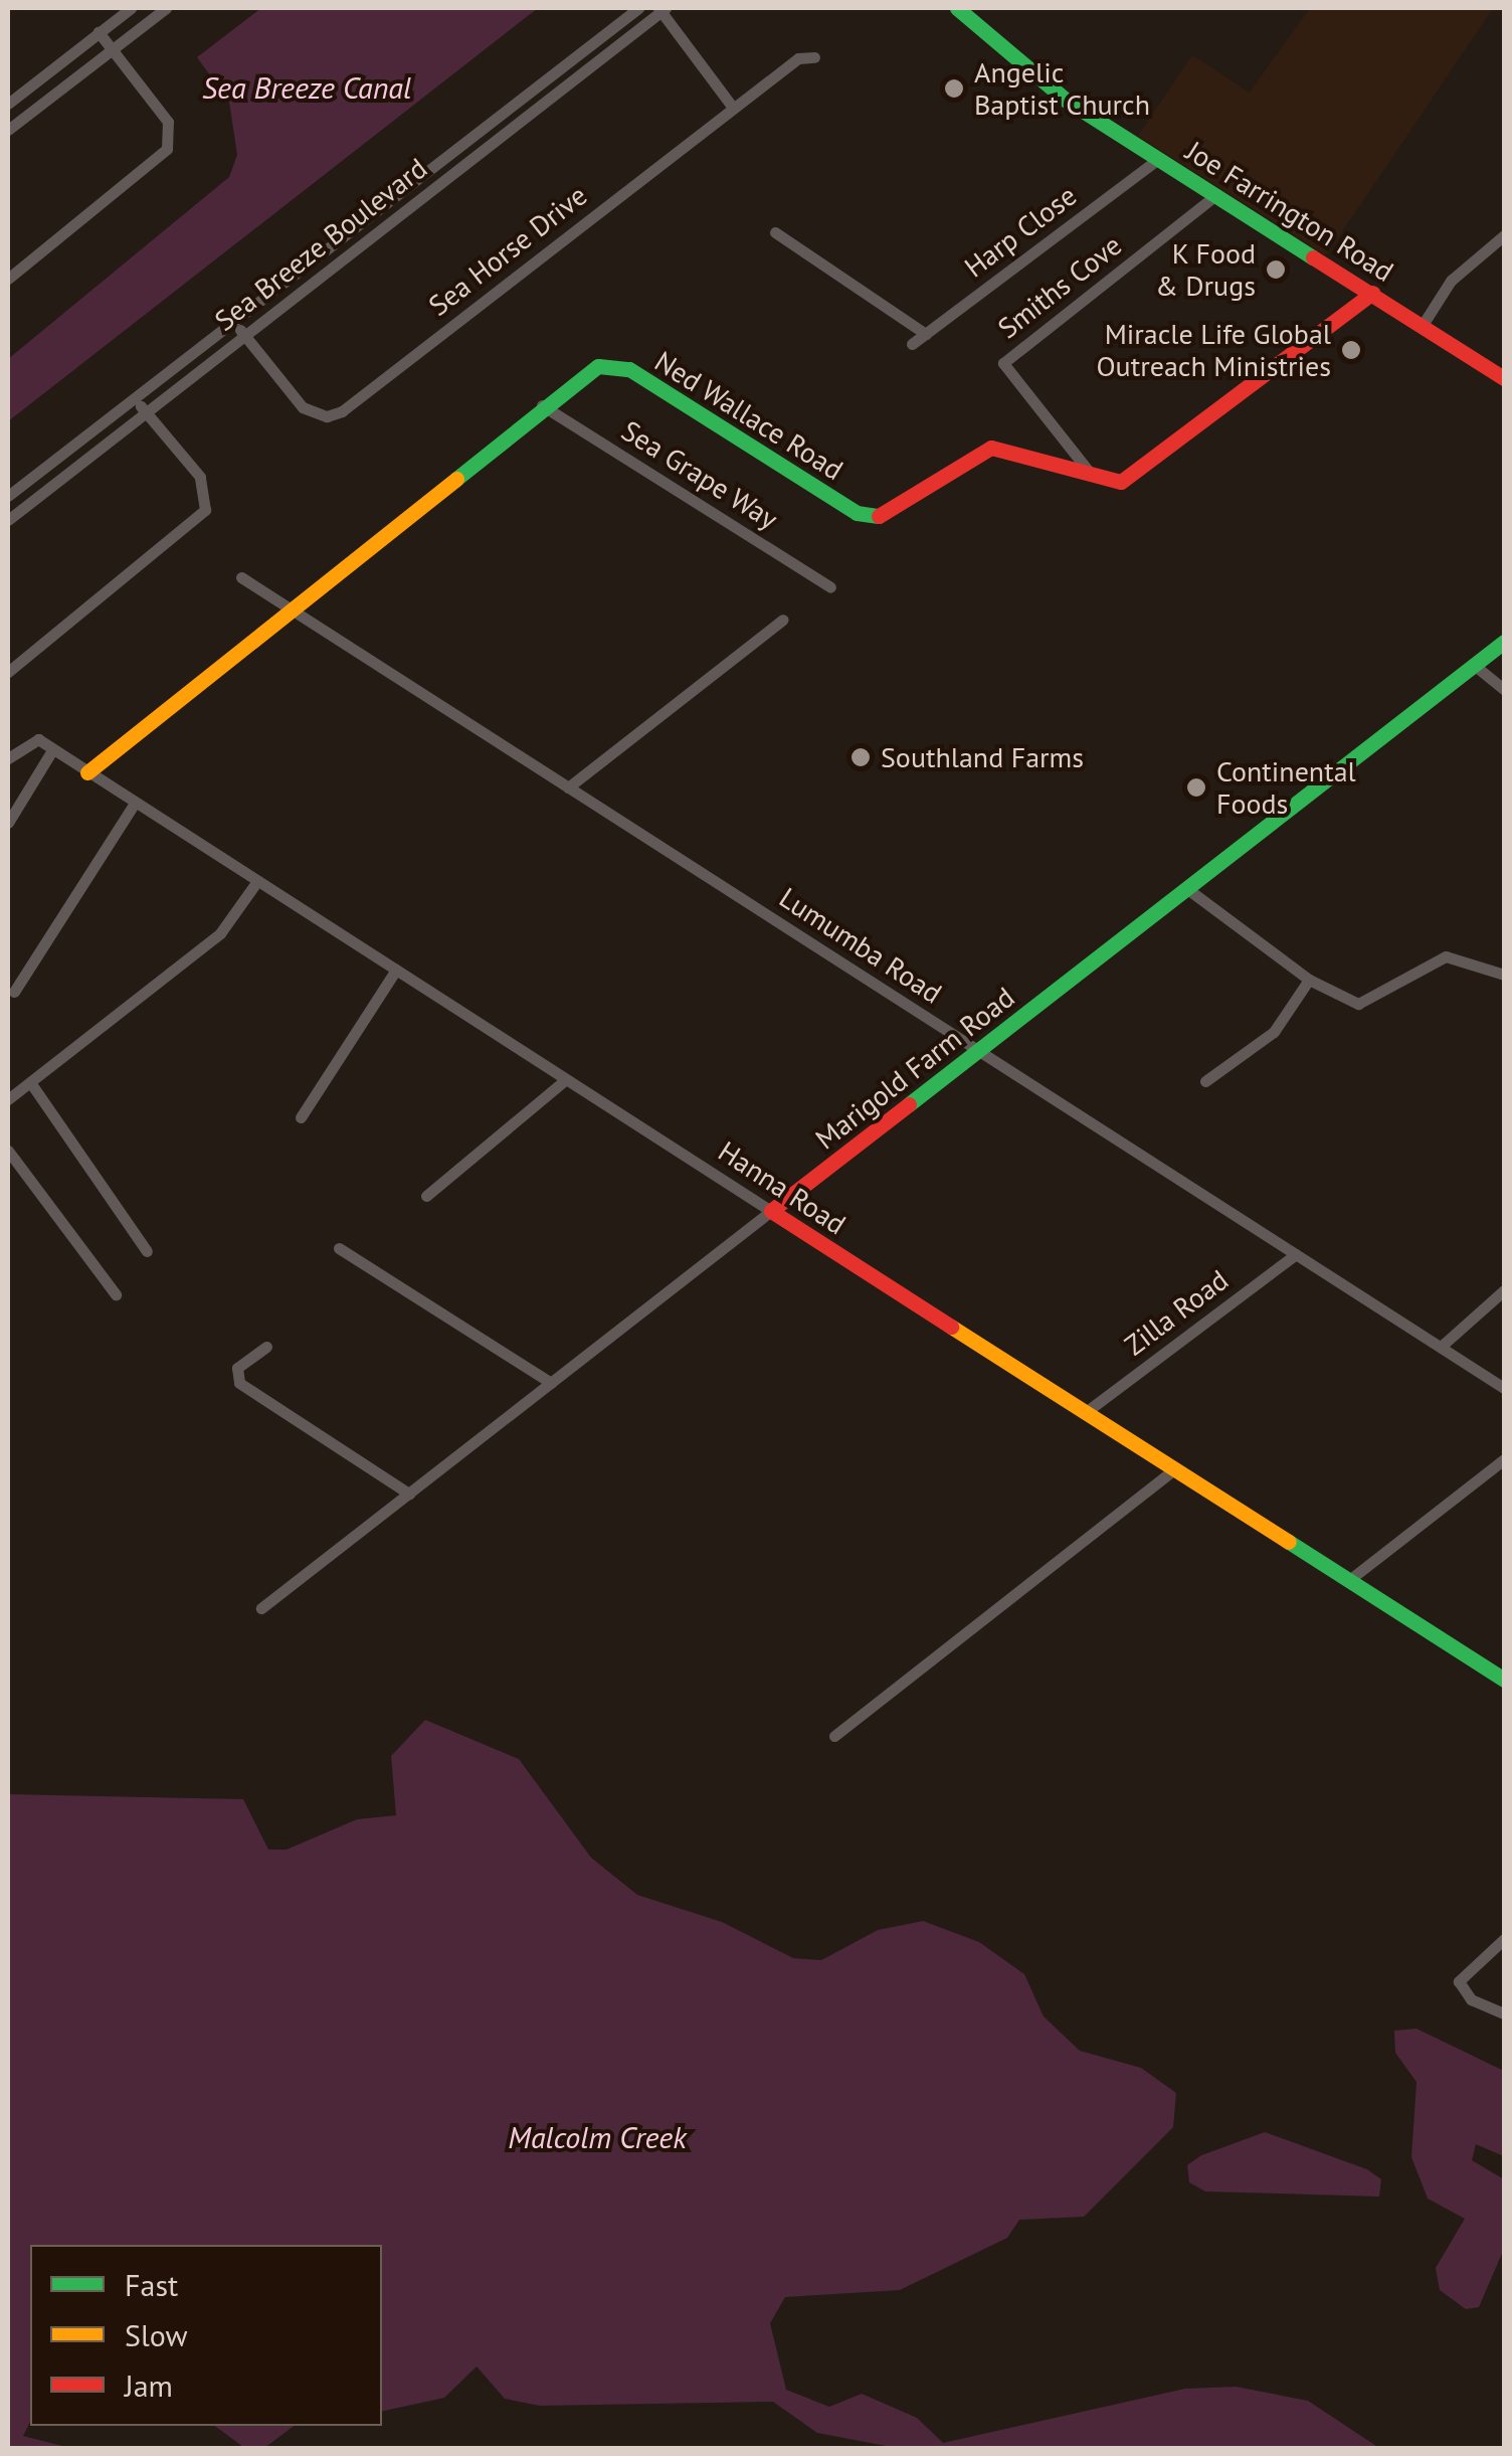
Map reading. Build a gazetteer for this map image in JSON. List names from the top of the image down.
{
  "streets": {
    "street": [
      "Joe Farrington Road",
      "Harp Close",
      "Sea Breeze Boulevard",
      "Sea Horse Drive",
      "Smiths Cove",
      "Ned Wallace Road",
      "Sea Grape Way",
      "Lumumba Road",
      "Marigold Farm Road",
      "Hanna Road",
      "Zilla Road"
    ]
  },
  "crossings": [
    ["Joe Farrington Road", "Harp Close"],
    ["Joe Farrington Road", "Smiths Cove"],
    ["Sea Breeze Boulevard", "Sea Horse Drive"],
    ["Smiths Cove", "Ned Wallace Road"],
    ["Ned Wallace Road", "Sea Grape Way"],
    ["Ned Wallace Road", "Lumumba Road"],
    ["Ned Wallace Road", "Hanna Road"],
    ["Lumumba Road", "Marigold Farm Road"],
    ["Lumumba Road", "Zilla Road"],
    ["Marigold Farm Road", "Hanna Road"],
    ["Hanna Road", "Zilla Road"]
  ],
  "water": ["Sea Breeze Canal", "Malcolm Creek"],
  "places": [
    "Angelic Baptist Church",
    "K Food & Drugs",
    "Miracle Life Global Outreach Ministries",
    "Southland Farms",
    "Continental Foods"
  ],
  "legend": ["Fast", "Slow", "Jam"]
}
